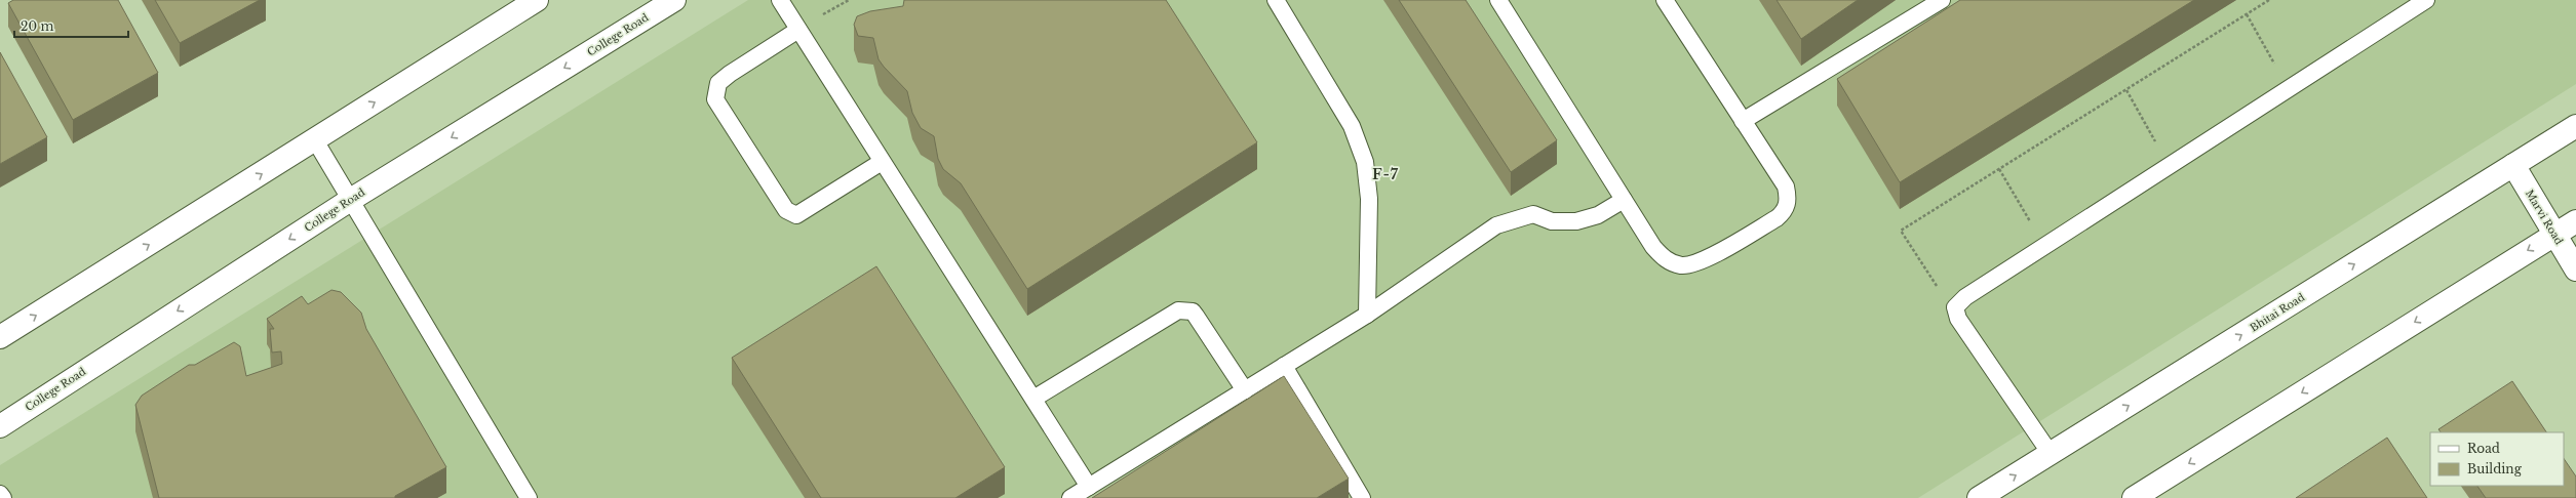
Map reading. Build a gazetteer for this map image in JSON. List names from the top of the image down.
{
  "streets": {
    "street": ["College Road", "Marvi Road", "Bhitai Road"]
  },
  "crossings": [
    ["Marvi Road", "Bhitai Road"]
  ],
  "districts": ["F-7"],
  "legend": ["Road", "Building"],
  "scale_bar": "20 m"
}
